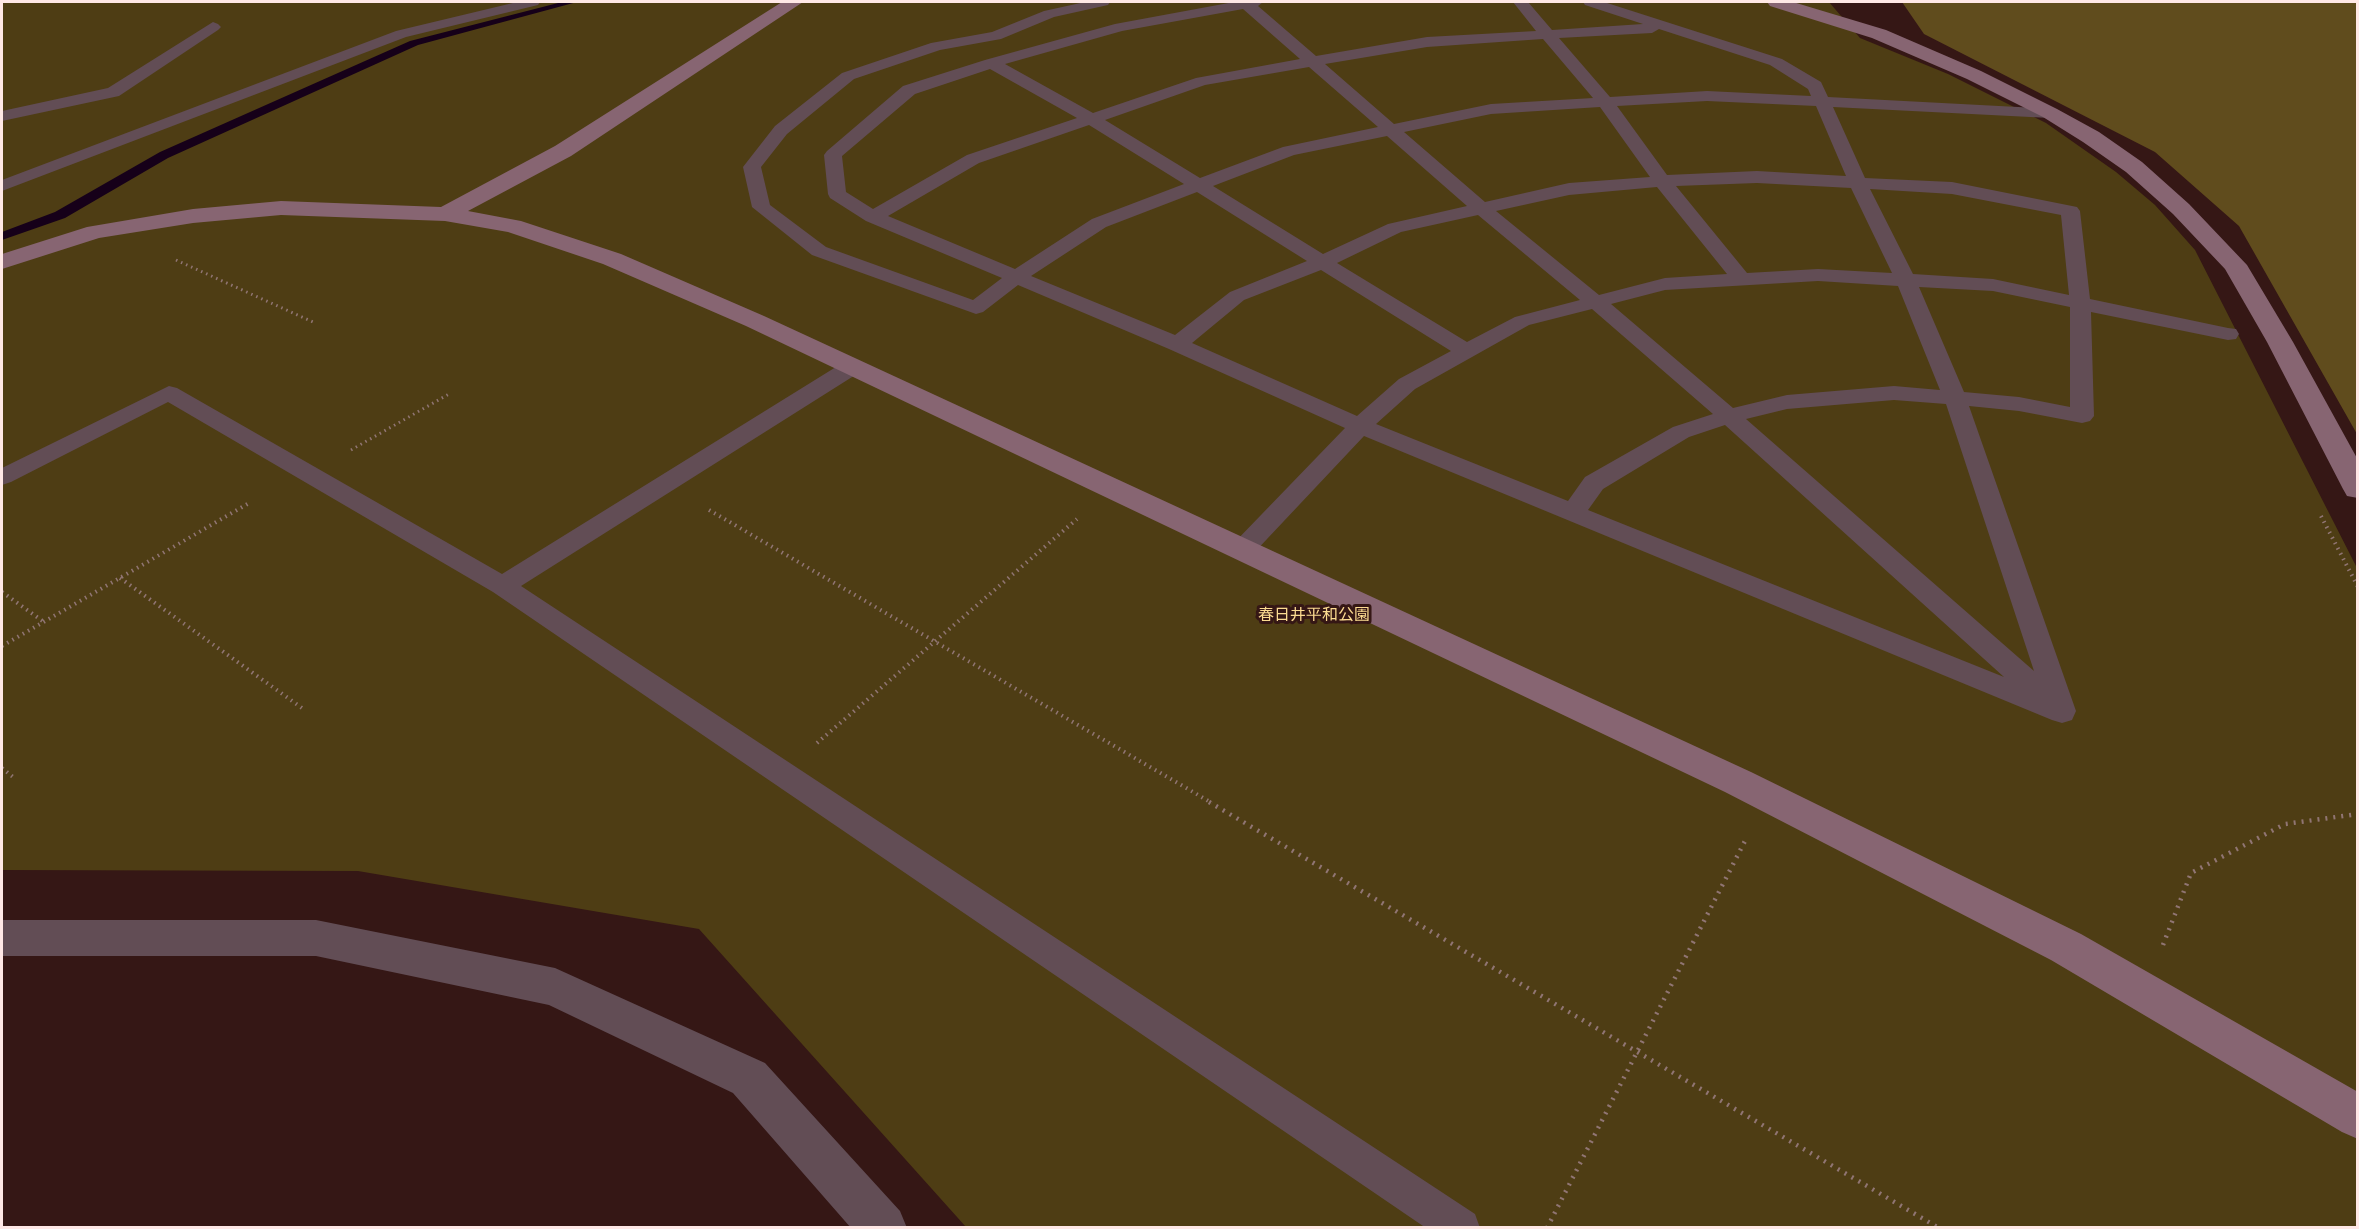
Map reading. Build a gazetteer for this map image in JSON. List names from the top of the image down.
{
  "parks": ["春日井平和公園"]
}
